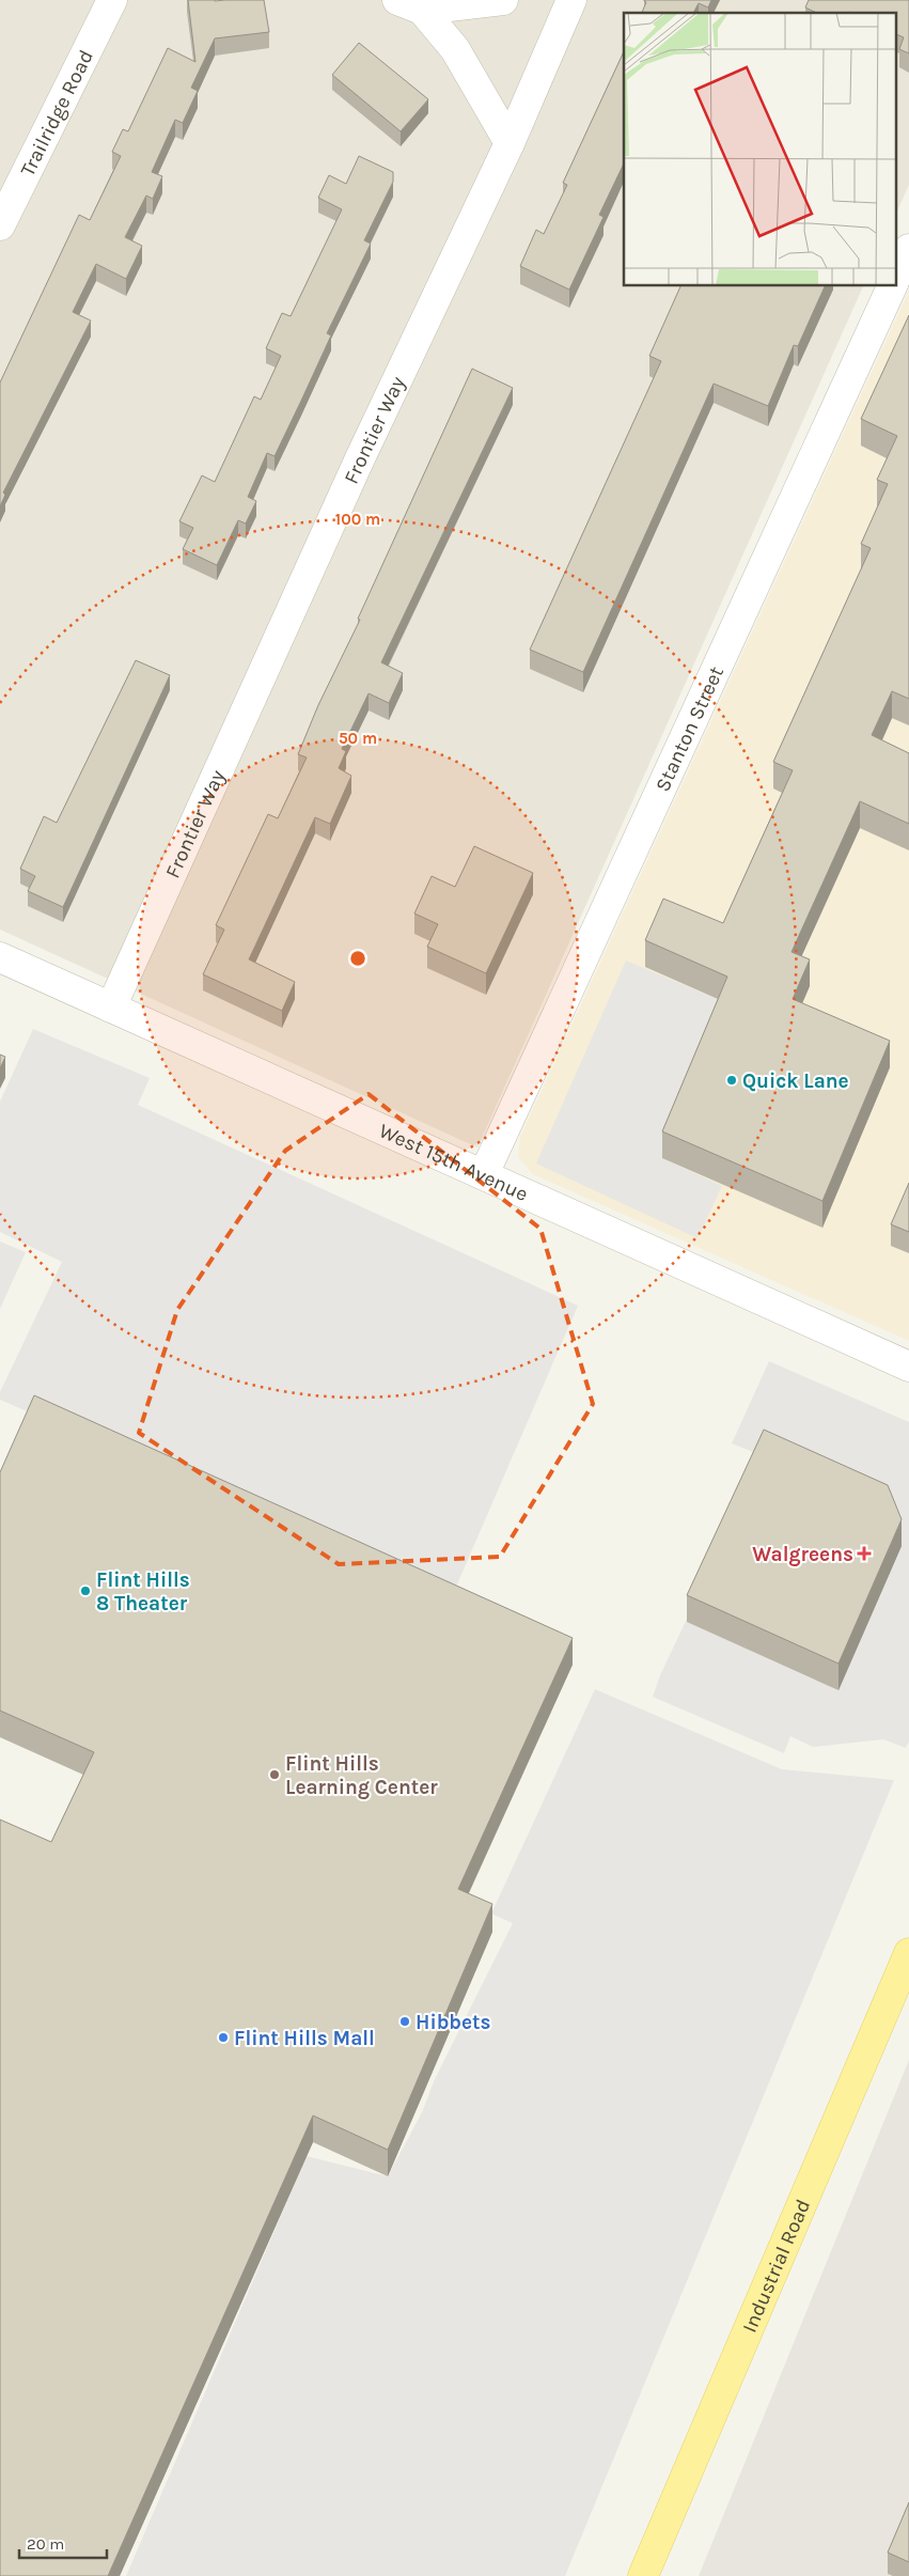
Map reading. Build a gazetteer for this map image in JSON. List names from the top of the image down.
{
  "streets": {
    "main road": ["Industrial Road"],
    "street": [
      "Trailridge Road",
      "Frontier Way",
      "Stanton Street",
      "West 15th Avenue"
    ]
  },
  "crossings": [
    ["Frontier Way", "West 15th Avenue"],
    ["Stanton Street", "West 15th Avenue"]
  ],
  "places": {
    "other": [
      "Quick Lane",
      "Flint Hills 8 Theater",
      "Flint Hills Learning Center",
      "Hibbets",
      "Flint Hills Mall"
    ],
    "health": ["Walgreens"]
  },
  "scale_bar": "20 m",
  "rings": ["100 m", "50 m"]
}
